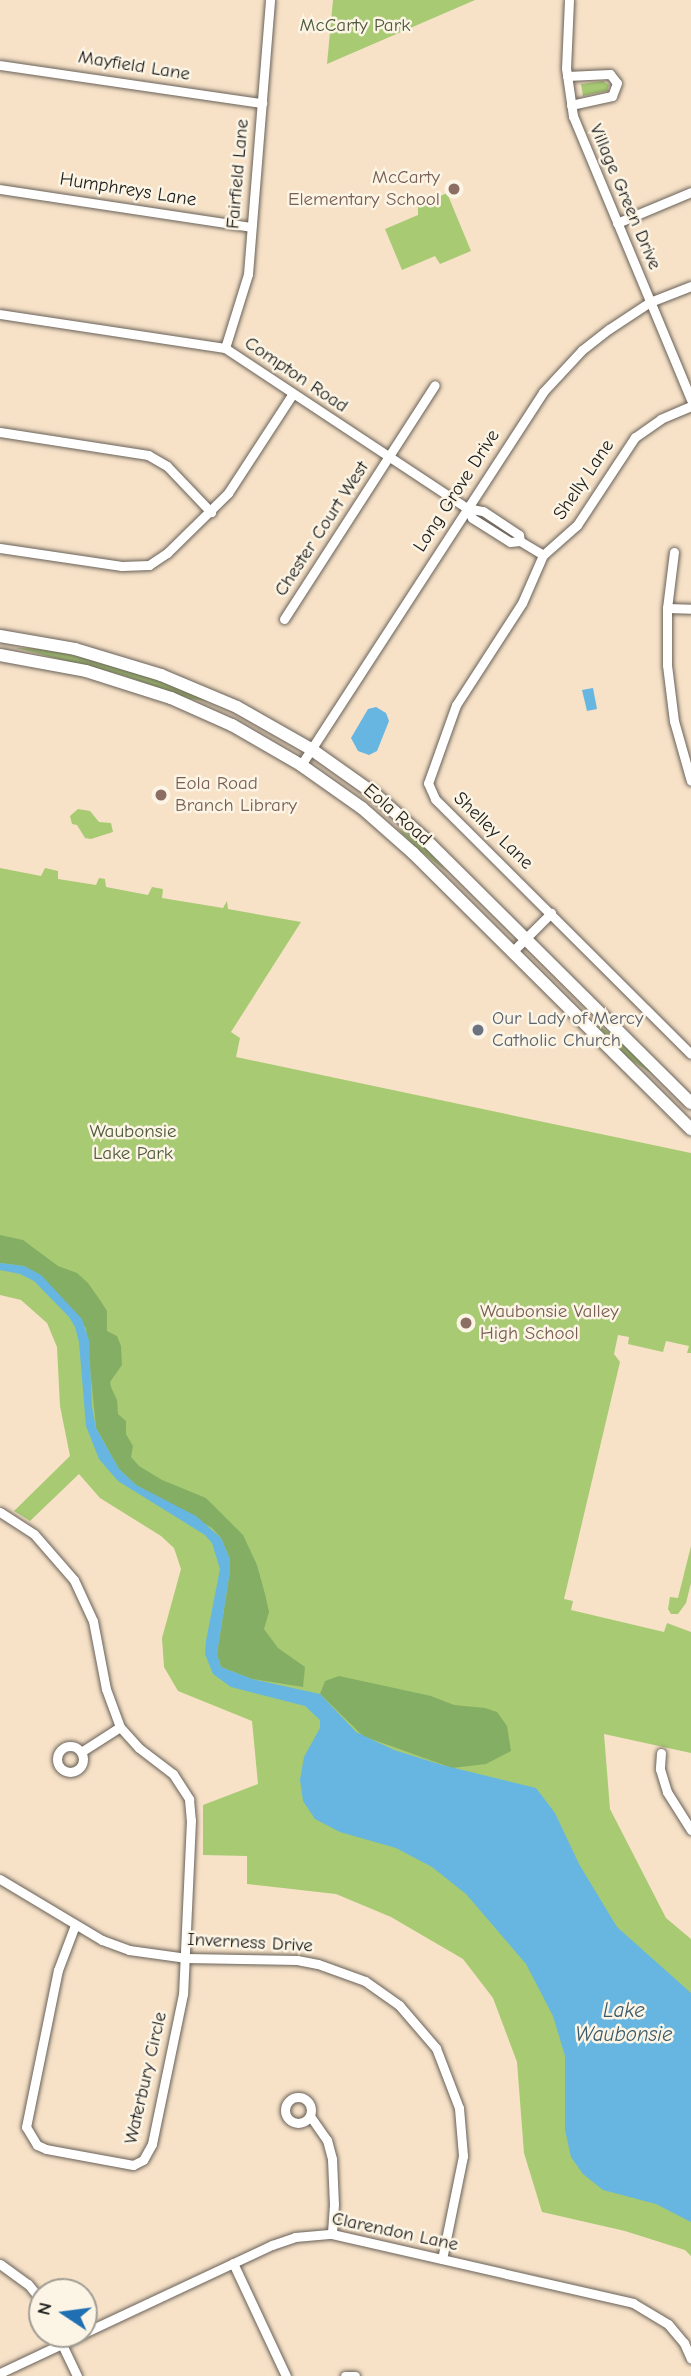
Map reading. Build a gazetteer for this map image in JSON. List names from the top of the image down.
{
  "streets": {
    "main road": ["Eola Road"],
    "street": [
      "Mayfield Lane",
      "Fairfield Lane",
      "Humphreys Lane",
      "Village Green Drive",
      "Compton Road",
      "Shelly Lane",
      "Long Grove Drive",
      "Chester Court West",
      "Shelley Lane",
      "Inverness Drive",
      "Waterbury Circle",
      "Clarendon Lane"
    ]
  },
  "crossings": [
    ["Mayfield Lane", "Fairfield Lane"],
    ["Fairfield Lane", "Humphreys Lane"],
    ["Fairfield Lane", "Compton Road"],
    ["Village Green Drive", "Long Grove Drive"],
    ["Compton Road", "Shelly Lane"],
    ["Compton Road", "Long Grove Drive"],
    ["Compton Road", "Chester Court West"],
    ["Compton Road", "Shelley Lane"],
    ["Shelly Lane", "Shelley Lane"],
    ["Long Grove Drive", "Eola Road"],
    ["Inverness Drive", "Waterbury Circle"],
    ["Inverness Drive", "Clarendon Lane"]
  ],
  "water": ["Lake Waubonsie"],
  "parks": ["McCarty Park", "Waubonsie Lake Park"],
  "places": [
    "McCarty Elementary School",
    "Eola Road Branch Library",
    "Our Lady of Mercy Catholic Church",
    "Waubonsie Valley High School"
  ],
  "north": "left"
}
